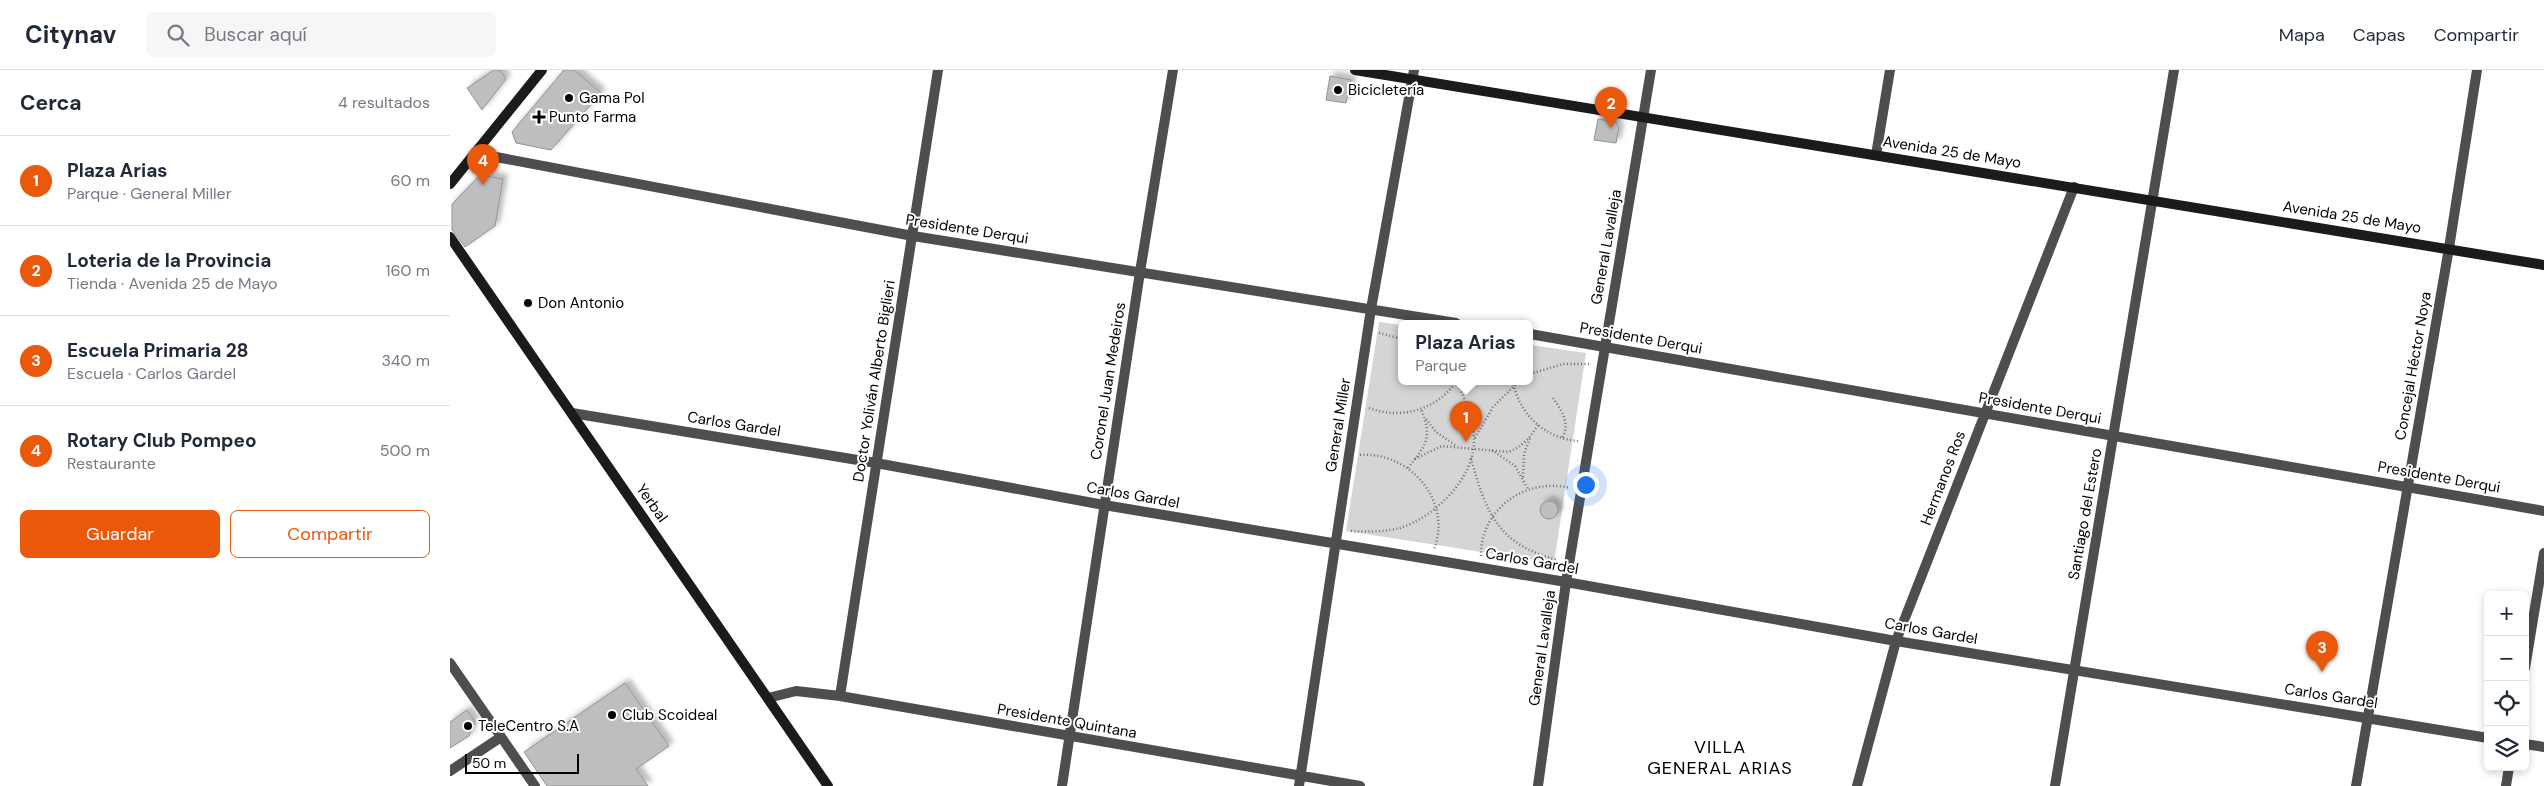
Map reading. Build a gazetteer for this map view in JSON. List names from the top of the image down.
{
  "streets": {
    "main road": ["Avenida 25 de Mayo", "Yerbal"],
    "street": [
      "Presidente Derqui",
      "General Lavalleja",
      "Concejal Héctor Noya",
      "Doctor Yoliván Alberto Biglieri",
      "Coronel Juan Medeiros",
      "Carlos Gardel",
      "General Miller",
      "Hermanos Ros",
      "Santiago del Estero",
      "Presidente Quintana"
    ]
  },
  "crossings": [
    ["Avenida 25 de Mayo", "General Lavalleja"],
    ["Avenida 25 de Mayo", "Concejal Héctor Noya"],
    ["Avenida 25 de Mayo", "General Miller"],
    ["Avenida 25 de Mayo", "Hermanos Ros"],
    ["Avenida 25 de Mayo", "Santiago del Estero"],
    ["Presidente Derqui", "General Lavalleja"],
    ["Presidente Derqui", "Concejal Héctor Noya"],
    ["Presidente Derqui", "Doctor Yoliván Alberto Biglieri"],
    ["Presidente Derqui", "Coronel Juan Medeiros"],
    ["Presidente Derqui", "General Miller"],
    ["Presidente Derqui", "Hermanos Ros"],
    ["Presidente Derqui", "Santiago del Estero"],
    ["General Lavalleja", "Carlos Gardel"],
    ["Concejal Héctor Noya", "Carlos Gardel"],
    ["Doctor Yoliván Alberto Biglieri", "Carlos Gardel"],
    ["Doctor Yoliván Alberto Biglieri", "Presidente Quintana"],
    ["Coronel Juan Medeiros", "Carlos Gardel"],
    ["Coronel Juan Medeiros", "Presidente Quintana"],
    ["Carlos Gardel", "General Miller"],
    ["Carlos Gardel", "Hermanos Ros"],
    ["Carlos Gardel", "Yerbal"],
    ["Carlos Gardel", "Santiago del Estero"],
    ["General Miller", "Presidente Quintana"],
    ["Yerbal", "Presidente Quintana"]
  ],
  "districts": ["VILLA GENERAL ARIAS"],
  "places": {
    "other": [
      "Bicicletería",
      "Gama Pol",
      "Don Antonio",
      "Club Scoideal",
      "TeleCentro S.A"
    ],
    "health": ["Punto Farma"]
  },
  "scale_bar": "50 m",
  "page": {
    "header": "Citynav",
    "search": "Buscar aquí",
    "nav": ["Mapa", "Capas", "Compartir"],
    "heading": ["Cerca", "4 resultados"],
    "pins": [
      "2",
      "4",
      "1",
      "3"
    ],
    "list": [
      {
        "mark": "1",
        "name": "Plaza Arias",
        "note": "Parque · General Miller",
        "value": "60 m"
      },
      {
        "mark": "2",
        "name": "Loteria de la Provincia",
        "note": "Tienda · Avenida 25 de Mayo",
        "value": "160 m"
      },
      {
        "mark": "3",
        "name": "Escuela Primaria 28",
        "note": "Escuela · Carlos Gardel",
        "value": "340 m"
      },
      {
        "mark": "4",
        "name": "Rotary Club Pompeo",
        "note": "Restaurante",
        "value": "500 m"
      }
    ],
    "popup": ["Plaza Arias", "Parque"],
    "buttons": ["Guardar", "Compartir"],
    "map_buttons": ["+", "−"],
    "scale": "50 m"
  }
}
